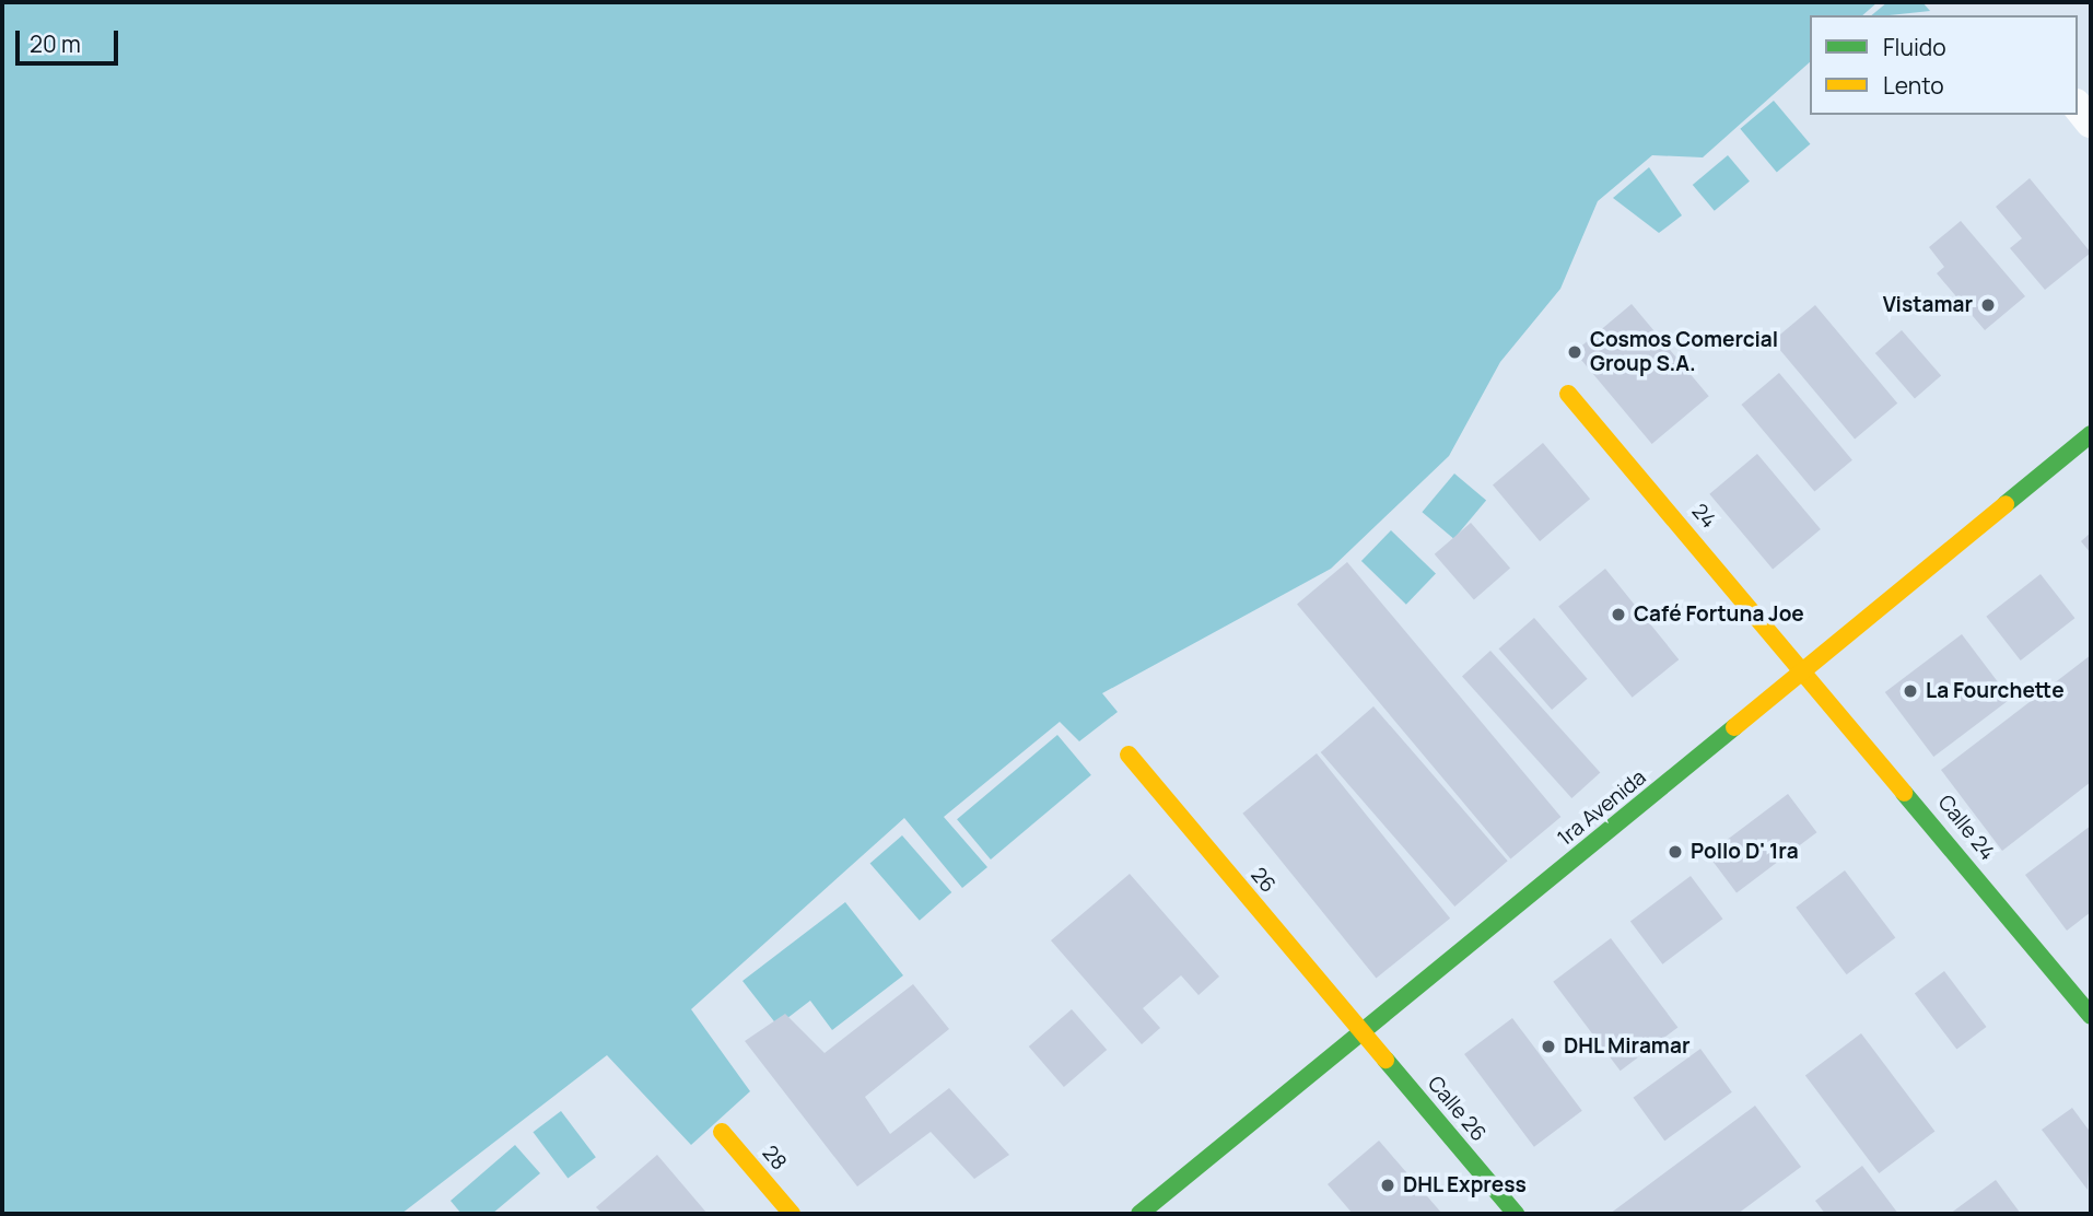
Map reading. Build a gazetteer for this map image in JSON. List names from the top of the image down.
{
  "streets": {
    "street": [
      "24",
      "1ra Avenida",
      "Calle 24",
      "26",
      "Calle 26",
      "28"
    ]
  },
  "crossings": [
    ["24", "1ra Avenida"],
    ["24", "Calle 24"],
    ["1ra Avenida", "Calle 24"],
    ["1ra Avenida", "26"],
    ["1ra Avenida", "Calle 26"],
    ["26", "Calle 26"]
  ],
  "places": [
    "Vistamar",
    "Cosmos Comercial Group S.A.",
    "Café Fortuna Joe",
    "La Fourchette",
    "Pollo D' 1ra",
    "DHL Miramar",
    "DHL Express"
  ],
  "legend": ["Fluido", "Lento"],
  "scale_bar": "20 m"
}
